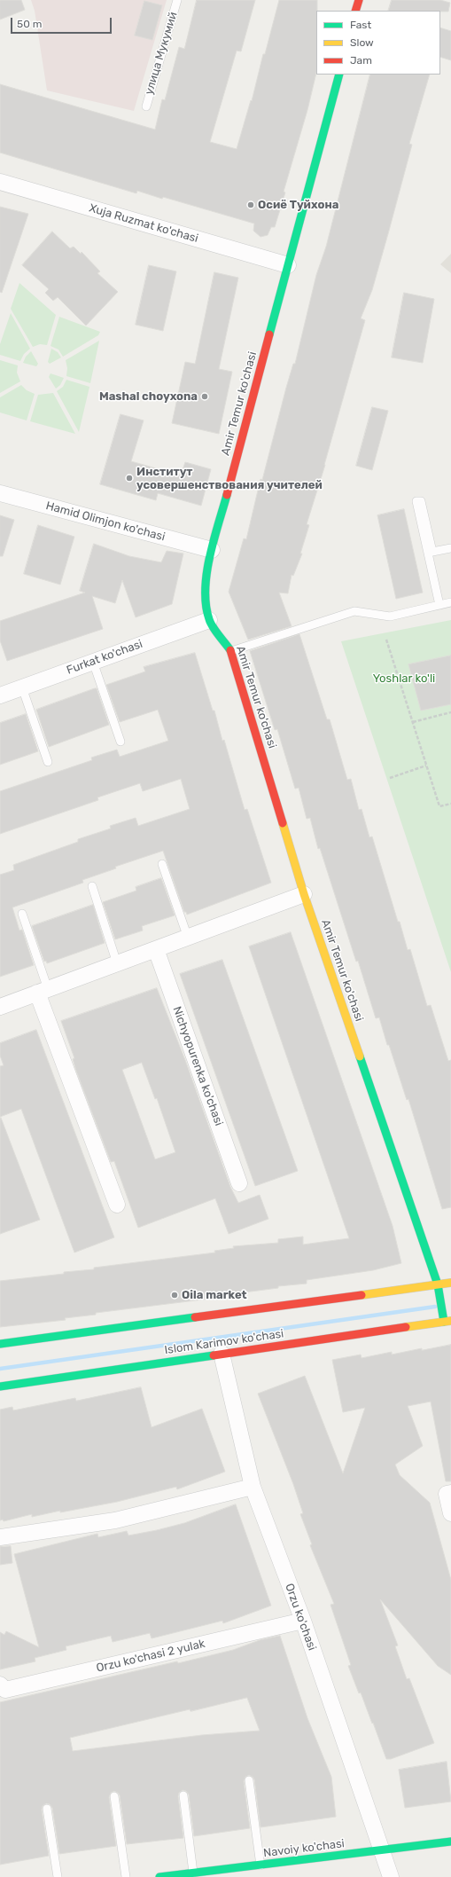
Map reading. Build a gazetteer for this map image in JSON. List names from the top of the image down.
{
  "streets": {
    "street": [
      "Xuja Ruzmat ko'chasi",
      "Amir Temur ko'chasi",
      "Hamid Olimjon ko'chasi",
      "Furkat ko'chasi",
      "Nichyopurenka ko'chasi",
      "Islom Karimov ko'chasi",
      "Orzu ko'chasi",
      "Orzu ko'chasi 2 yulak",
      "Navoiy ko'chasi"
    ],
    "lane": ["улица Мукумий"]
  },
  "crossings": [
    ["Xuja Ruzmat ko'chasi", "Amir Temur ko'chasi"],
    ["Amir Temur ko'chasi", "Hamid Olimjon ko'chasi"],
    ["Amir Temur ko'chasi", "Furkat ko'chasi"],
    ["Amir Temur ko'chasi", "Islom Karimov ko'chasi"],
    ["Islom Karimov ko'chasi", "Orzu ko'chasi"],
    ["Orzu ko'chasi", "Orzu ko'chasi 2 yulak"],
    ["Orzu ko'chasi", "Navoiy ko'chasi"]
  ],
  "parks": ["Yoshlar ko'li"],
  "places": [
    "Осиё Туйхона",
    "Mashal choyxona",
    "Институт усовершенствования учителей",
    "Oila market"
  ],
  "legend": ["Fast", "Slow", "Jam"],
  "scale_bar": "50 m"
}
